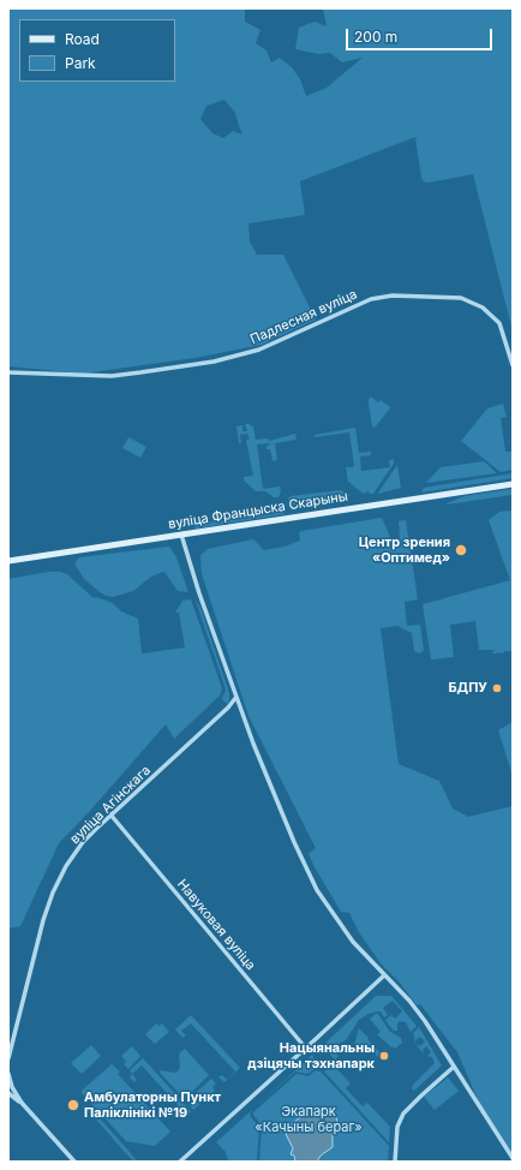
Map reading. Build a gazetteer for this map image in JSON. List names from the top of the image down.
{
  "streets": {
    "main road": ["вуліца Францыска Скарыны"],
    "street": ["Падлесная вуліца", "вуліца Агінскага", "Навуковая вуліца"]
  },
  "crossings": [
    ["вуліца Агінскага", "Навуковая вуліца"]
  ],
  "parks": ["Экапарк «Качыны бераг»"],
  "places": [
    "Центр зрения «Оптимед»",
    "БДПУ",
    "Нацыянальны дзіцячы тэхнапарк",
    "Амбулаторны Пункт Паліклінікі №19"
  ],
  "legend": ["Road", "Park"],
  "scale_bar": "200 m"
}
